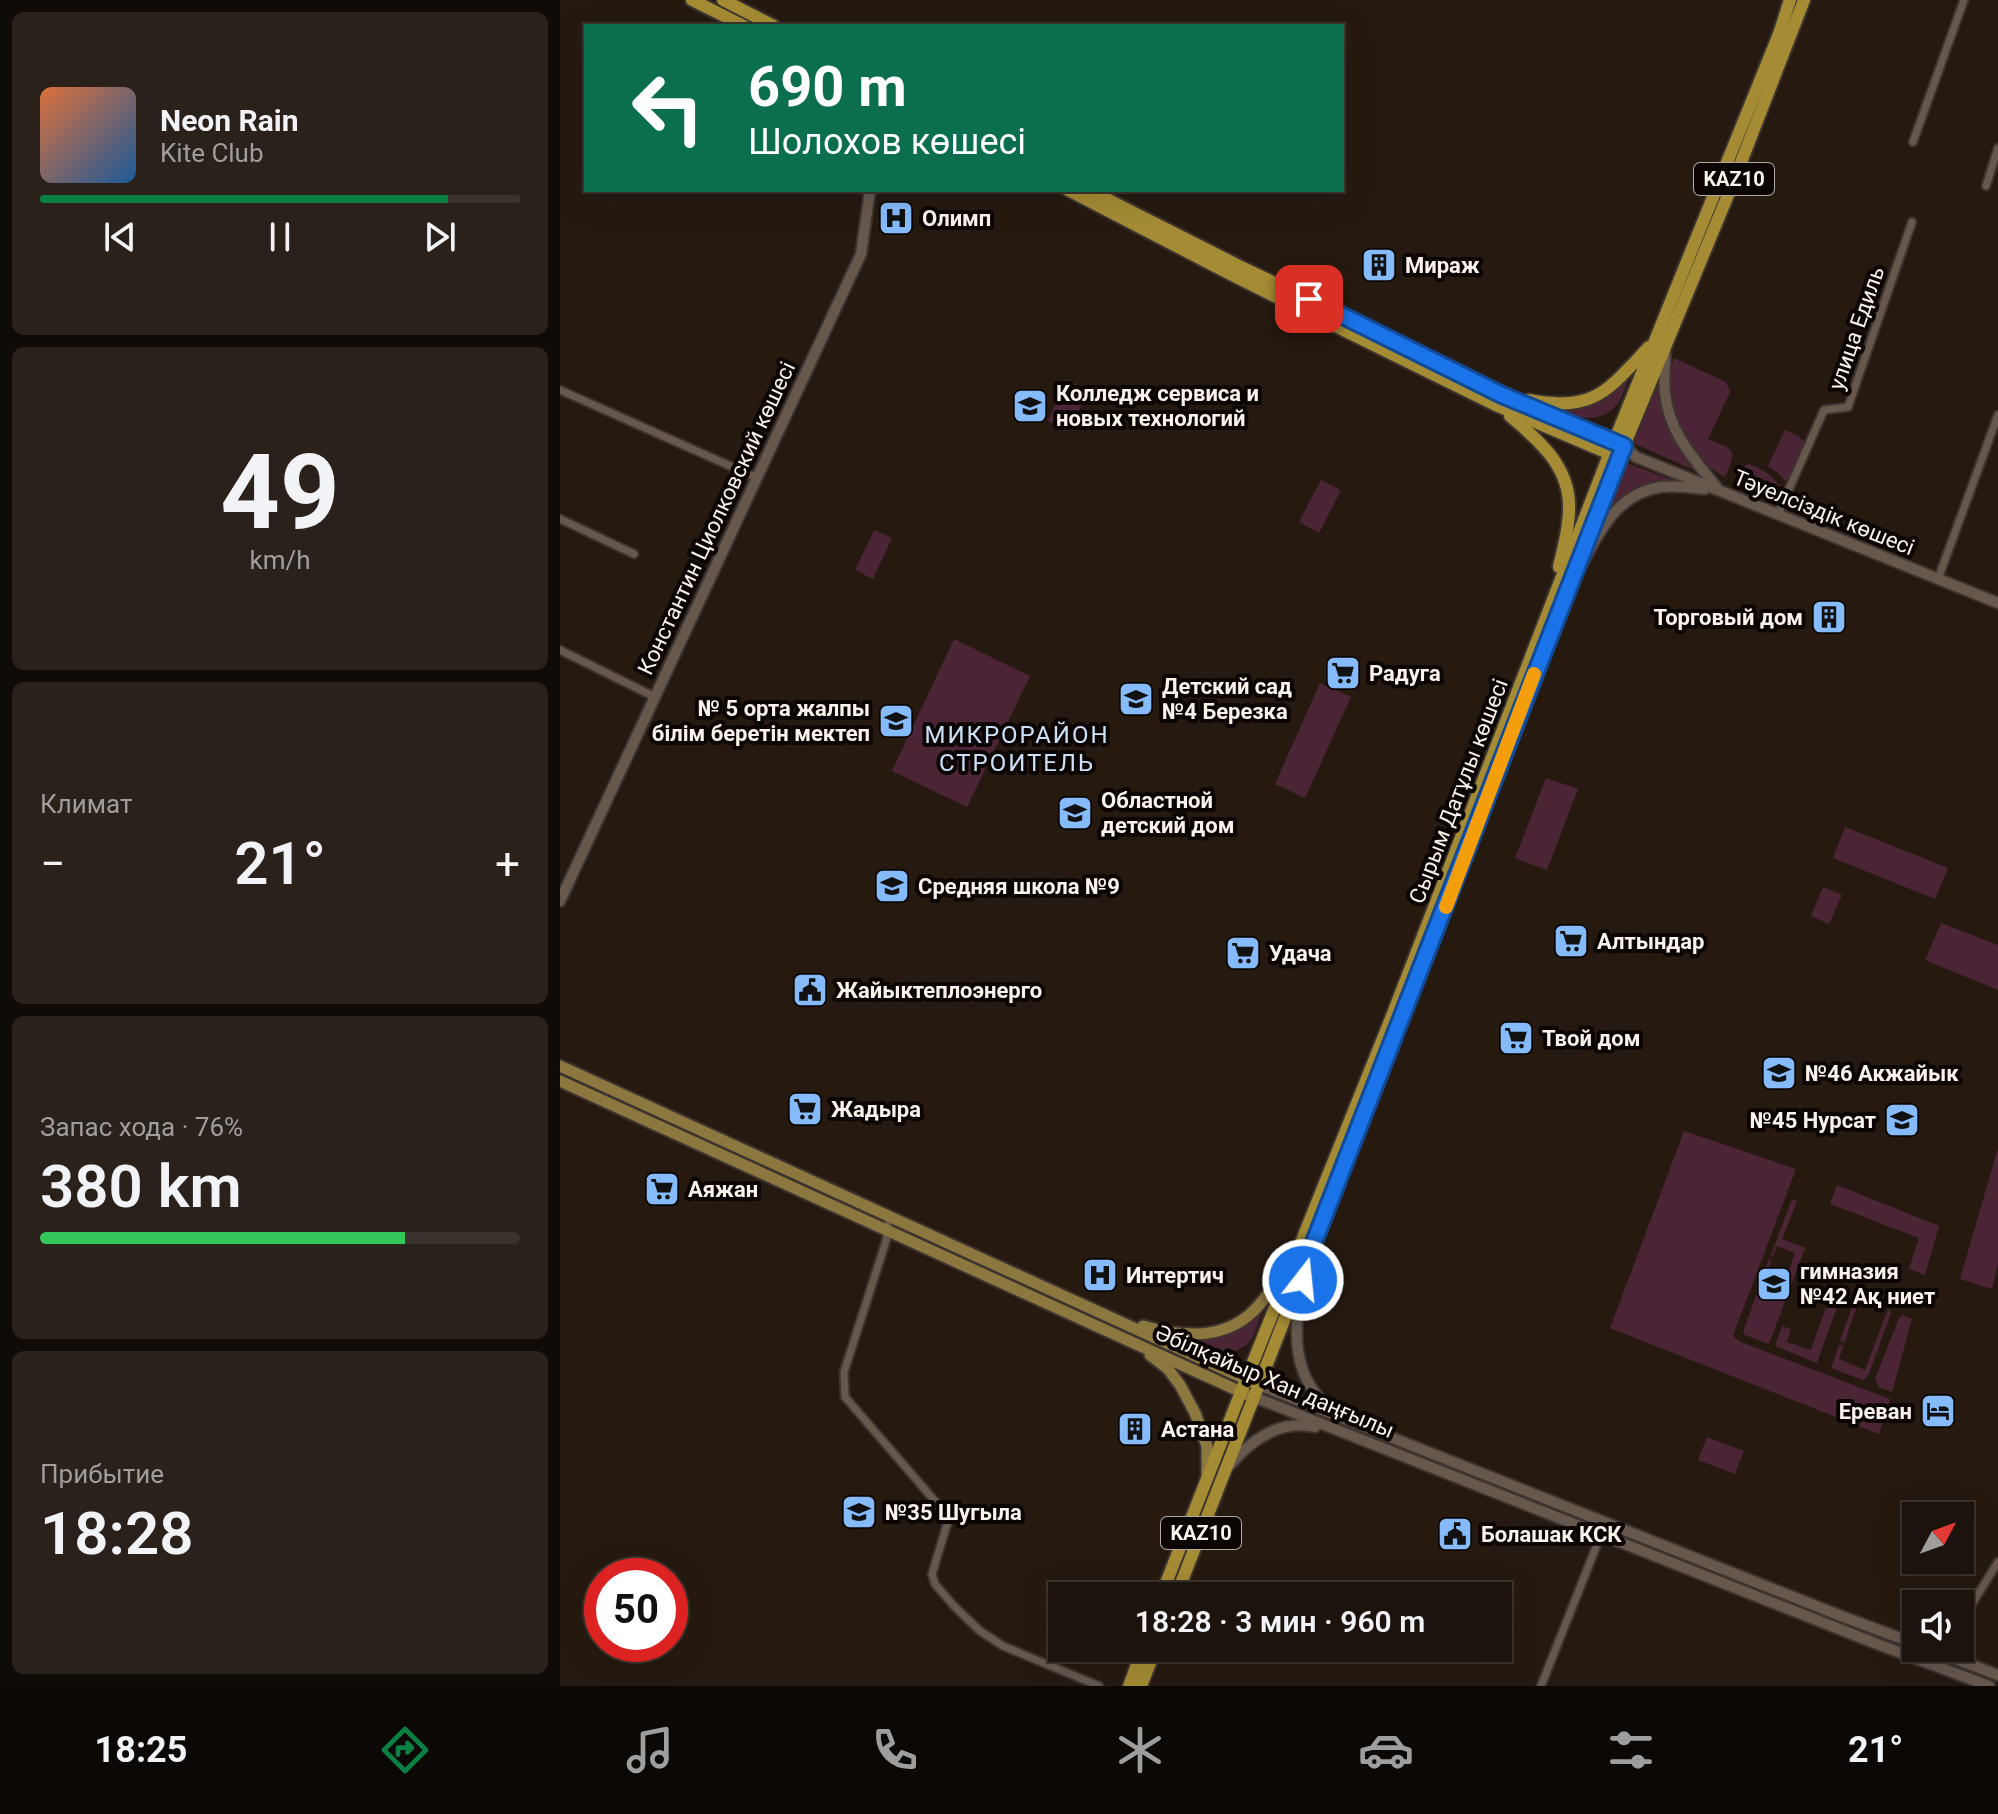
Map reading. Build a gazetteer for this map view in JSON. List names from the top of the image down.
{
  "streets": {
    "highway": ["KAZ10", "Сырым Датұлы көшесі"],
    "main road": ["Тәуелсіздік көшесі", "Константин Циолковский көшесі", "Әбілқайыр Хан даңғылы"],
    "street": ["улица Едиль"]
  },
  "crossings": [
    ["улица Едиль", "Тәуелсіздік көшесі"],
    ["Тәуелсіздік көшесі", "Сырым Датұлы көшесі"],
    ["Сырым Датұлы көшесі", "Әбілқайыр Хан даңғылы"]
  ],
  "districts": ["МИКРОРАЙОН СТРОИТЕЛЬ"],
  "places": {
    "hospital": ["Олимп", "Интертич"],
    "building": ["Мираж", "Торговый дом", "Астана"],
    "school or university": [
      "Колледж сервиса и новых технологий",
      "Детский сад №4 Березка",
      "№ 5 орта жалпы білім беретін мектеп",
      "Областной детский дом",
      "Средняя школа №9",
      "№46 Акжайык",
      "№45 Нурсат",
      "гимназия №42 Ақ ниет",
      "№35 Шугыла"
    ],
    "supermarket": [
      "Радуга",
      "Алтындар",
      "Удача",
      "Твой дом",
      "Жадыра",
      "Аяжан"
    ],
    "public building": ["Жайыктеплоэнерго", "Болашак КСК"],
    "hotel": ["Ереван"]
  },
  "north": "top right",
  "page": {
    "turn": ["690 m", "Шолохов көшесі"],
    "song": ["Neon Rain", "Kite Club"],
    "tile": [
      ["49", "km/h"],
      "Климат",
      ["Запас хода · 76%", "380 km"],
      ["Прибытие", "18:28"]
    ],
    "heat": ["−", "21°", "+"],
    "limit": "50",
    "trip": "18:28 · 3 мин · 960 m",
    "tabs": ["18:25", "21°"]
  }
}
